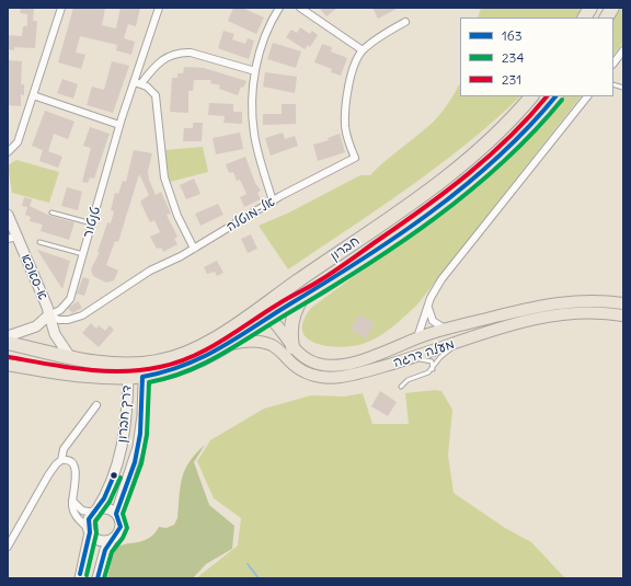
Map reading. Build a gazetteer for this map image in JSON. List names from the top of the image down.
{
  "streets": {
    "highway": ["חברון"],
    "main road": ["א-סאפא", "מעלה דרגה", "דרך חברון"],
    "street": ["אל-מוטלה", "טנטור"]
  },
  "crossings": [
    ["אל-מוטלה", "טנטור"],
    ["אל-מוטלה", "א-סאפא"],
    ["טנטור", "א-סאפא"],
    ["חברון", "א-סאפא"],
    ["חברון", "מעלה דרגה"],
    ["חברון", "דרך חברון"]
  ],
  "lines": ["transit line 163", "transit line 231", "transit line 234"],
  "legend": ["163", "234", "231"]
}
